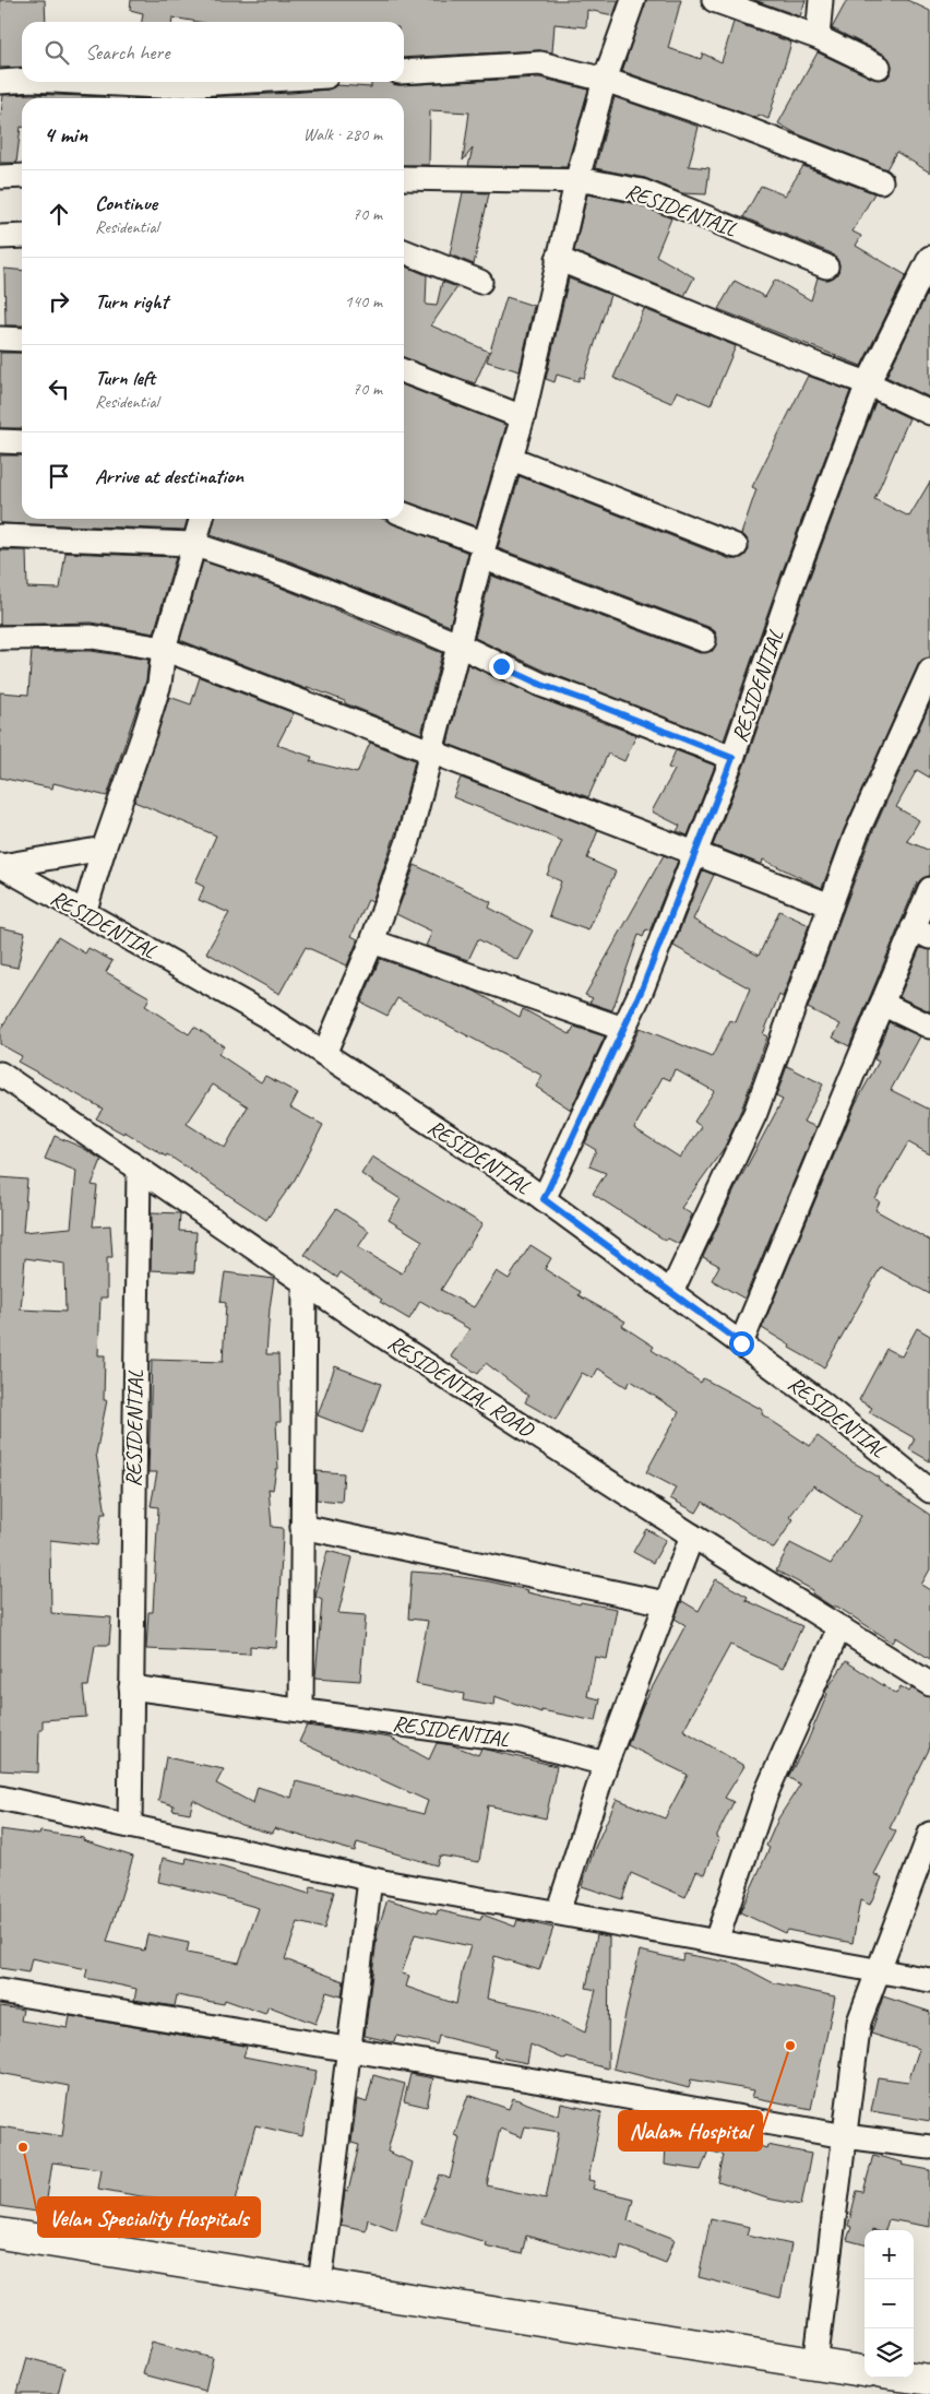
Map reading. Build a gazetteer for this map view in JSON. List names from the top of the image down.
{
  "streets": {
    "street": ["RESIDENTAIL", "RESIDENTIAL", "RESIDENTIAL ROAD"]
  },
  "crossings": [
    ["RESIDENTIAL", "RESIDENTIAL ROAD"]
  ],
  "places": ["Nalam Hospital", "Velan Speciality Hospitals"],
  "page": {
    "search": "Search here",
    "heading": ["4 min", "Walk · 280 m"],
    "list": [
      ["Continue", "Residential", "70 m"],
      ["Turn right", "140 m"],
      ["Turn left", "Residential", "70 m"],
      "Arrive at destination"
    ],
    "map_buttons": ["+", "−"]
  }
}
